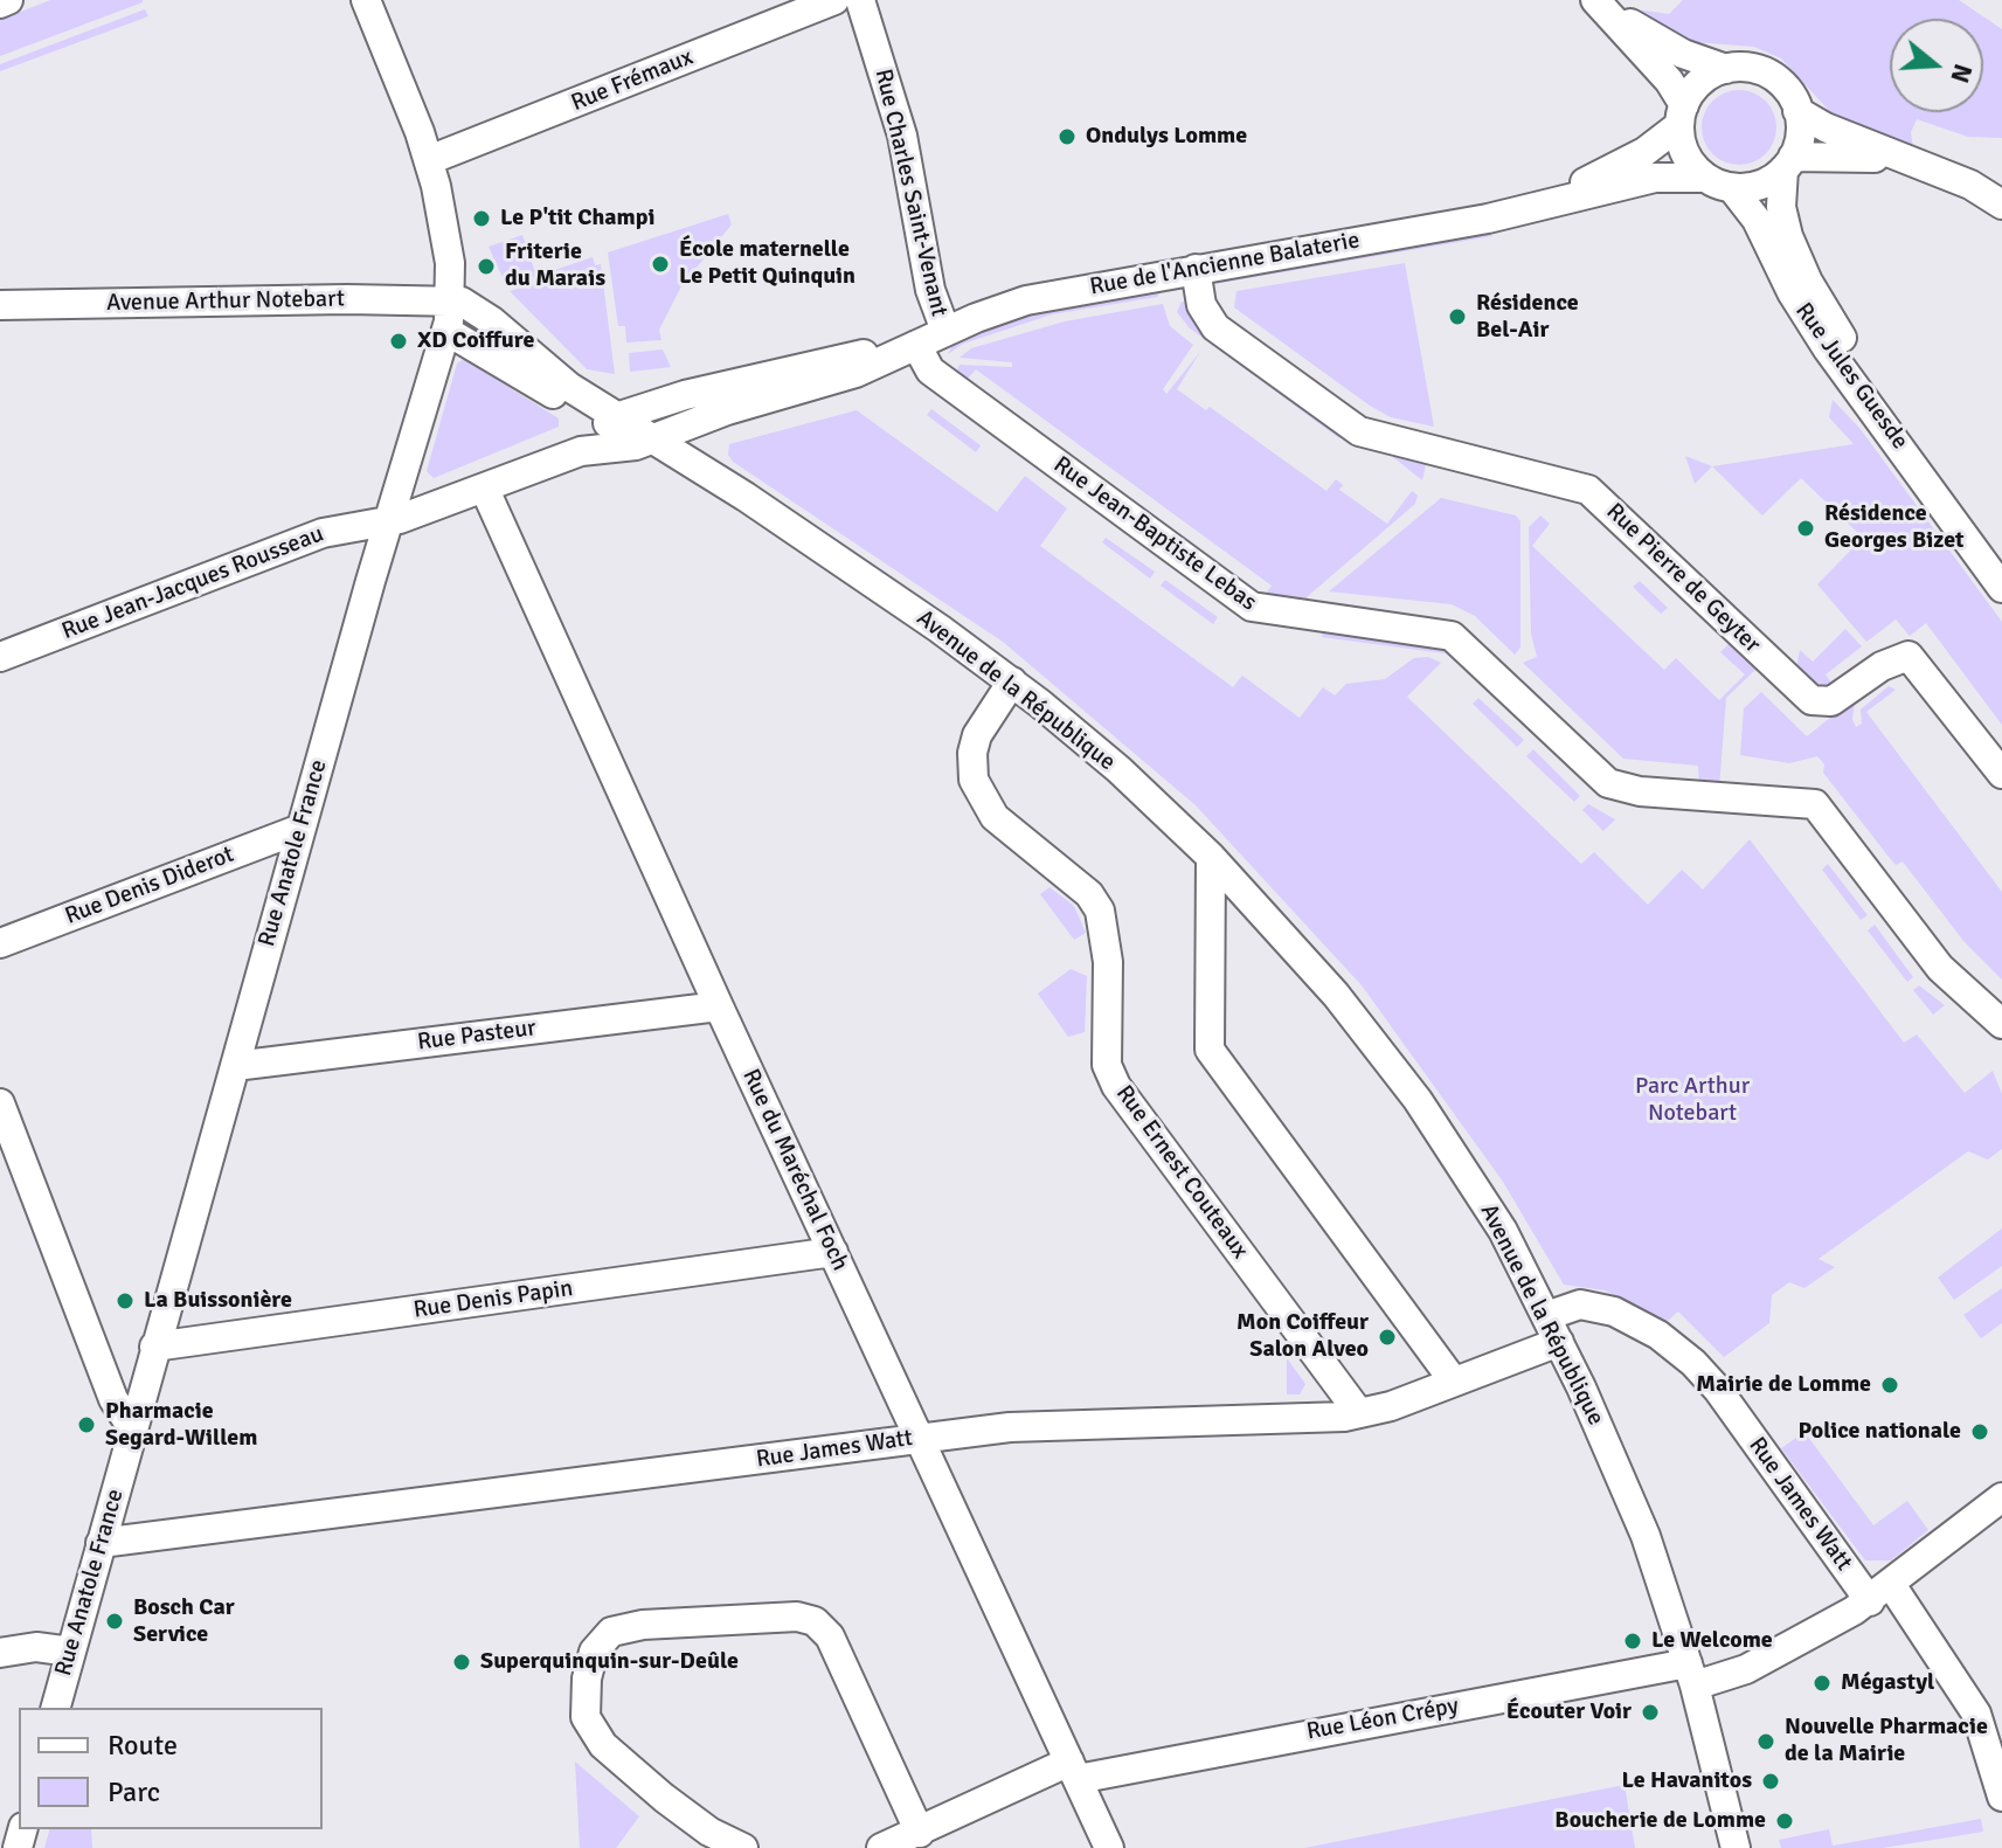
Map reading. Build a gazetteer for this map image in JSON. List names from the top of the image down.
{
  "streets": {
    "street": [
      "Rue Frémaux",
      "Rue Charles Saint-Venant",
      "Rue de l'Ancienne Balaterie",
      "Avenue Arthur Notebart",
      "Rue Jules Guesde",
      "Rue Jean-Baptiste Lebas",
      "Rue Pierre de Geyter",
      "Rue Jean-Jacques Rousseau",
      "Avenue de la République",
      "Rue Anatole France",
      "Rue Denis Diderot",
      "Rue Pasteur",
      "Rue du Maréchal Foch",
      "Rue Ernest Couteaux",
      "Rue Denis Papin",
      "Rue James Watt",
      "Rue Léon Crépy"
    ]
  },
  "crossings": [
    ["Rue Frémaux", "Rue Anatole France"],
    ["Rue Charles Saint-Venant", "Rue de l'Ancienne Balaterie"],
    ["Rue de l'Ancienne Balaterie", "Rue Jules Guesde"],
    ["Rue de l'Ancienne Balaterie", "Rue Jean-Baptiste Lebas"],
    ["Rue de l'Ancienne Balaterie", "Rue Pierre de Geyter"],
    ["Rue de l'Ancienne Balaterie", "Rue Jean-Jacques Rousseau"],
    ["Rue de l'Ancienne Balaterie", "Avenue de la République"],
    ["Rue de l'Ancienne Balaterie", "Rue Anatole France"],
    ["Rue de l'Ancienne Balaterie", "Rue du Maréchal Foch"],
    ["Avenue Arthur Notebart", "Avenue de la République"],
    ["Avenue Arthur Notebart", "Rue Anatole France"],
    ["Rue Jean-Jacques Rousseau", "Rue Anatole France"],
    ["Avenue de la République", "Rue Anatole France"],
    ["Avenue de la République", "Rue Ernest Couteaux"],
    ["Avenue de la République", "Rue James Watt"],
    ["Avenue de la République", "Rue Léon Crépy"],
    ["Rue Anatole France", "Rue Denis Diderot"],
    ["Rue Anatole France", "Rue Pasteur"],
    ["Rue Anatole France", "Rue Denis Papin"],
    ["Rue Anatole France", "Rue James Watt"],
    ["Rue Pasteur", "Rue du Maréchal Foch"],
    ["Rue du Maréchal Foch", "Rue Denis Papin"],
    ["Rue du Maréchal Foch", "Rue James Watt"],
    ["Rue du Maréchal Foch", "Rue Léon Crépy"],
    ["Rue Ernest Couteaux", "Rue James Watt"],
    ["Rue James Watt", "Rue Léon Crépy"]
  ],
  "parks": ["Parc Arthur Notebart"],
  "places": [
    "Ondulys Lomme",
    "Le P'tit Champi",
    "École maternelle Le Petit Quinquin",
    "Friterie du Marais",
    "Résidence Bel-Air",
    "XD Coiffure",
    "Résidence Georges Bizet",
    "La Buissonière",
    "Mon Coiffeur Salon Alveo",
    "Mairie de Lomme",
    "Pharmacie Segard-Willem",
    "Police nationale",
    "Bosch Car Service",
    "Le Welcome",
    "Superquinquin-sur-Deûle",
    "Mégastyl",
    "Écouter Voir",
    "Nouvelle Pharmacie de la Mairie",
    "Le Havanitos",
    "Boucherie de Lomme"
  ],
  "legend": ["Route", "Parc"],
  "north": "right"
}
